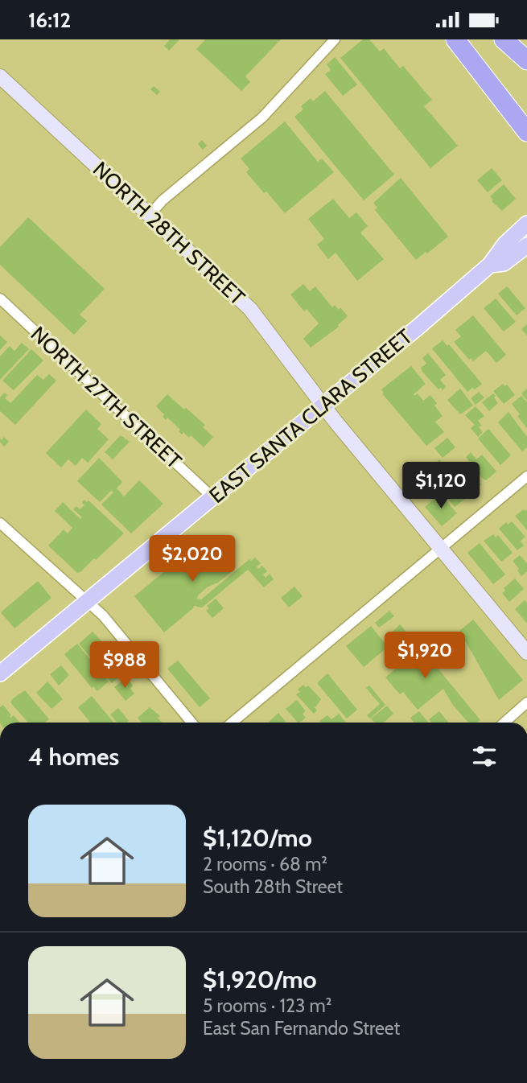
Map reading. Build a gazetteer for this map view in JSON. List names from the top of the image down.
{
  "streets": {
    "main road": ["EAST SANTA CLARA STREET"],
    "street": ["NORTH 28TH STREET", "NORTH 27TH STREET"]
  },
  "crossings": [
    ["NORTH 28TH STREET", "EAST SANTA CLARA STREET"],
    ["NORTH 27TH STREET", "EAST SANTA CLARA STREET"]
  ],
  "page": {
    "status": "16:12",
    "price": [
      "$1,120",
      "$2,020",
      "$1,920",
      "$988"
    ],
    "heading": "4 homes",
    "list": [
      {
        "name": "$1,120/mo",
        "note": "2 rooms · 68 m² · South 28th Street"
      },
      {
        "name": "$1,920/mo",
        "note": "5 rooms · 123 m² · East San Fernando Street"
      }
    ]
  }
}
